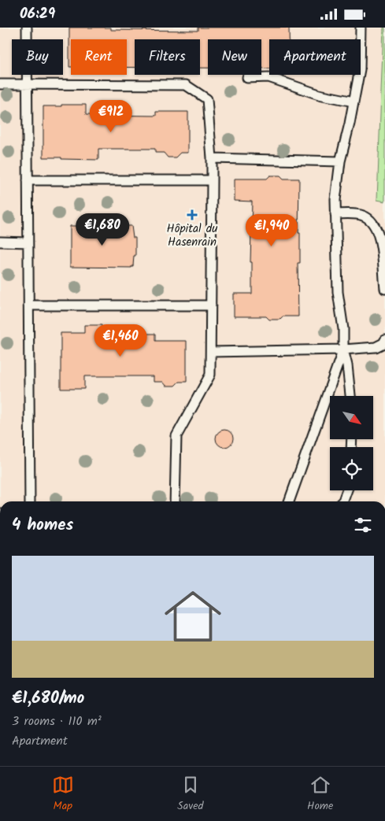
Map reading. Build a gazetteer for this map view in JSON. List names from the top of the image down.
{
  "places": {
    "health": ["Hôpital du Hasenrain"]
  },
  "north": "bottom right",
  "page": {
    "status": "06:29",
    "chip": [
      "Buy",
      "Rent",
      "Filters",
      "New",
      "Apartment"
    ],
    "price": [
      "€912",
      "€1,680",
      "€1,940",
      "€1,460"
    ],
    "heading": "4 homes",
    "list": [
      {
        "name": "€1,680/mo",
        "note": "3 rooms · 110 m² · Apartment"
      }
    ],
    "tabs": ["Map", "Saved", "Home"]
  }
}
